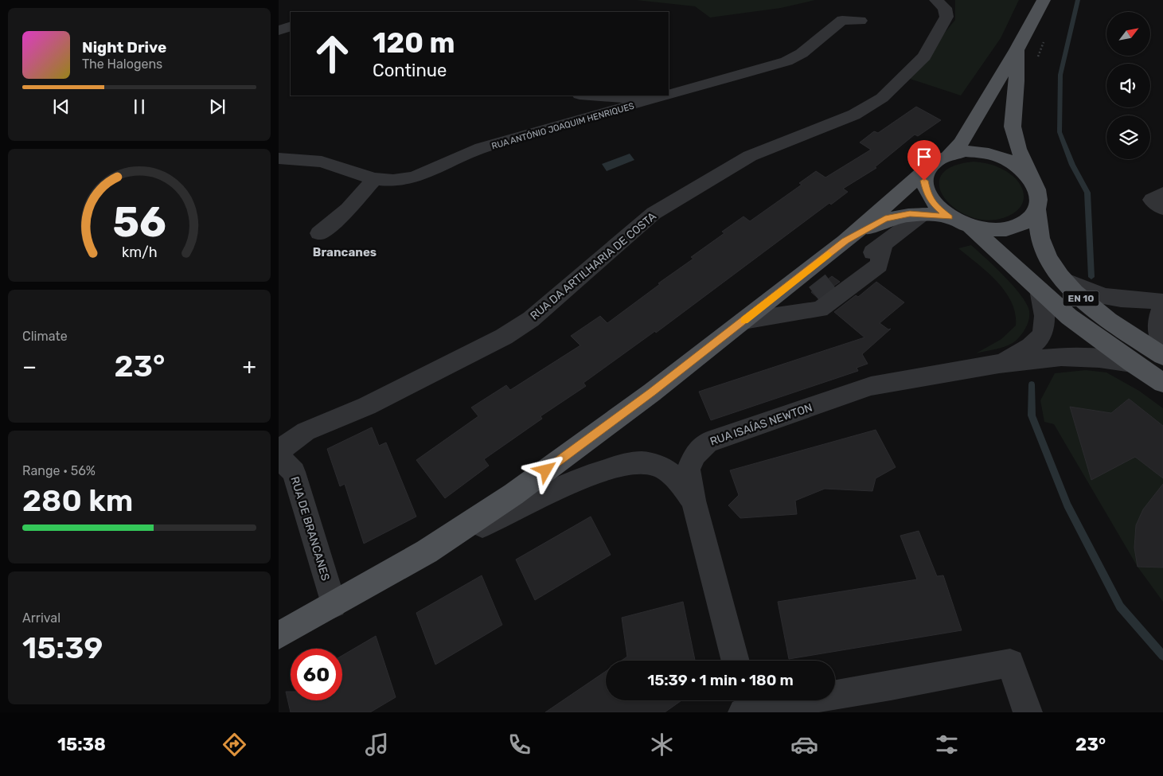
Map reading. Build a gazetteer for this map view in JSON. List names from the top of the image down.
{
  "streets": {
    "main road": ["EN 10"],
    "street": [
      "RUA ANTÓNIO JOAQUIM HENRIQUES",
      "RUA DA ARTILHARIA DE COSTA",
      "RUA ISAÍAS NEWTON",
      "RUA DE BRANCANES"
    ]
  },
  "crossings": [
    ["EN 10", "RUA ISAÍAS NEWTON"]
  ],
  "districts": ["Brancanes"],
  "north": "top right",
  "page": {
    "turn": ["120 m", "Continue"],
    "song": ["Night Drive", "The Halogens"],
    "tile": [
      "Climate",
      ["Range · 56%", "280 km"],
      ["Arrival", "15:39"]
    ],
    "heat": ["−", "23°", "+"],
    "limit": "60",
    "trip": "15:39 · 1 min · 180 m",
    "tabs": ["15:38", "23°"],
    "gauge": ["56", "km/h"]
  }
}
